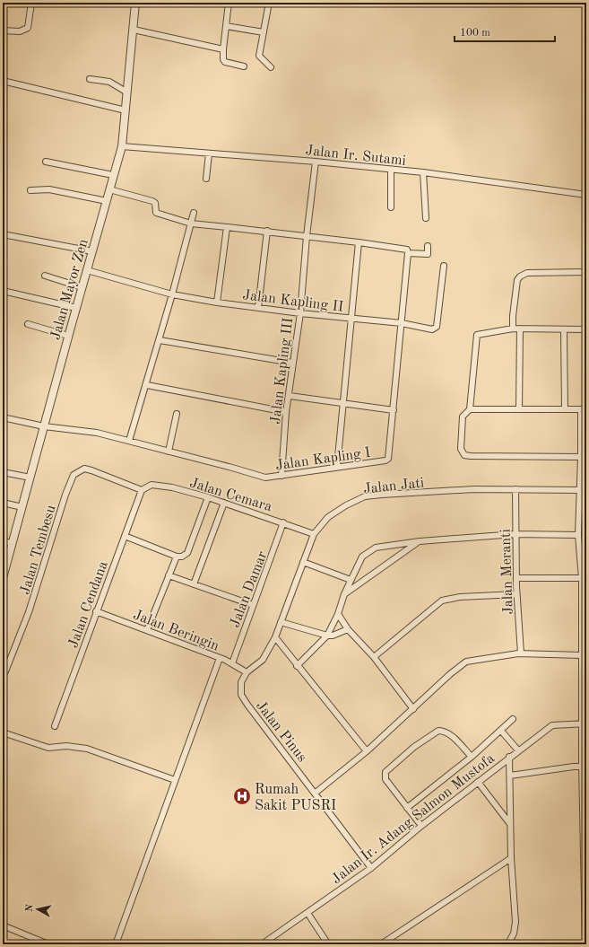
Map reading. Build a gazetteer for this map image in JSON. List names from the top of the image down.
{
  "streets": {
    "street": [
      "Jalan Ir. Sutami",
      "Jalan Mayor Zen",
      "Jalan Kapling II",
      "Jalan Kapling III",
      "Jalan Kapling I",
      "Jalan Jati",
      "Jalan Cemara",
      "Jalan Tembesu",
      "Jalan Meranti",
      "Jalan Damar",
      "Jalan Cendana",
      "Jalan Beringin",
      "Jalan Pinus",
      "Jalan Ir. Adang Salmon Mustofa"
    ]
  },
  "crossings": [
    ["Jalan Ir. Sutami", "Jalan Mayor Zen"],
    ["Jalan Ir. Sutami", "Jalan Kapling III"],
    ["Jalan Mayor Zen", "Jalan Kapling II"],
    ["Jalan Mayor Zen", "Jalan Kapling I"],
    ["Jalan Kapling II", "Jalan Kapling III"],
    ["Jalan Kapling II", "Jalan Kapling I"],
    ["Jalan Kapling III", "Jalan Kapling I"],
    ["Jalan Jati", "Jalan Cemara"],
    ["Jalan Jati", "Jalan Meranti"],
    ["Jalan Jati", "Jalan Beringin"],
    ["Jalan Jati", "Jalan Pinus"],
    ["Jalan Cemara", "Jalan Tembesu"],
    ["Jalan Cemara", "Jalan Damar"],
    ["Jalan Cemara", "Jalan Cendana"],
    ["Jalan Tembesu", "Jalan Cendana"],
    ["Jalan Damar", "Jalan Beringin"],
    ["Jalan Cendana", "Jalan Beringin"],
    ["Jalan Beringin", "Jalan Pinus"],
    ["Jalan Pinus", "Jalan Ir. Adang Salmon Mustofa"]
  ],
  "places": {
    "hospital": ["Rumah Sakit PUSRI"]
  },
  "scale_bar": "100 m",
  "north": "left"
}
